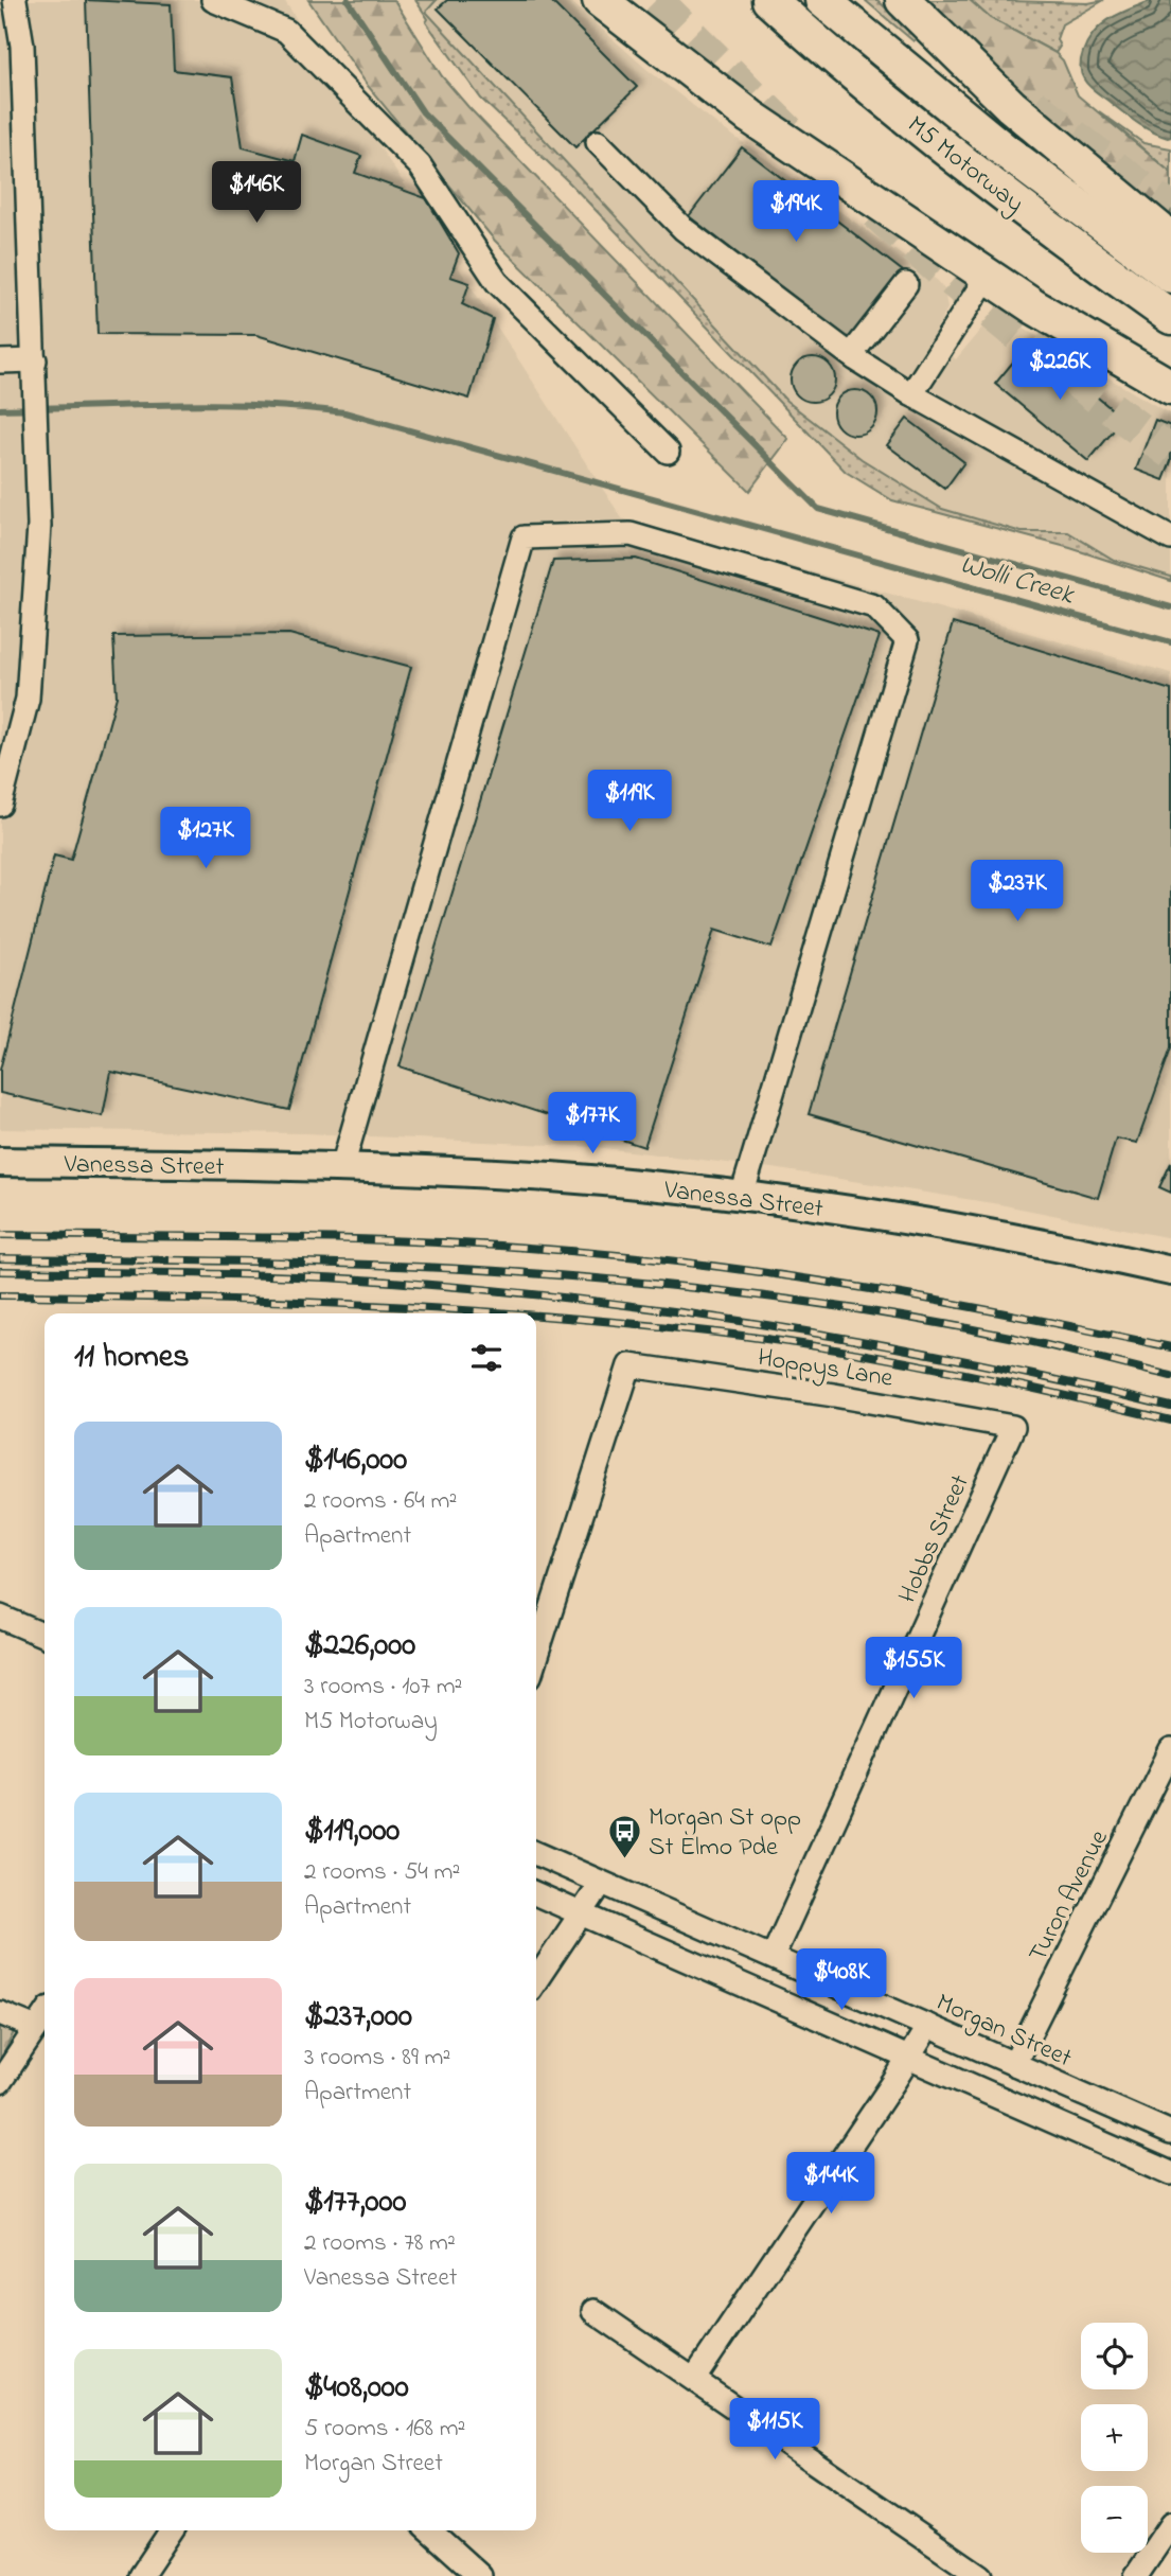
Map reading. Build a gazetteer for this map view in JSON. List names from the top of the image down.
{
  "streets": {
    "highway": ["M5 Motorway"],
    "main road": ["Vanessa Street"],
    "street": [
      "Hoppys Lane",
      "Hobbs Street",
      "Turon Avenue",
      "Morgan Street"
    ]
  },
  "crossings": [
    ["Hoppys Lane", "Hobbs Street"],
    ["Hobbs Street", "Morgan Street"],
    ["Turon Avenue", "Morgan Street"]
  ],
  "water": ["Wolli Creek"],
  "places": {
    "bus stop": ["Morgan St opp St Elmo Pde"]
  },
  "page": {
    "price": [
      "$146K",
      "$194K",
      "$226K",
      "$119K",
      "$127K",
      "$237K",
      "$177K",
      "$155K",
      "$408K",
      "$144K",
      "$115K"
    ],
    "heading": "11 homes",
    "list": [
      {
        "name": "$146,000",
        "note": "2 rooms · 64 m² · Apartment"
      },
      {
        "name": "$226,000",
        "note": "3 rooms · 107 m² · M5 Motorway"
      },
      {
        "name": "$119,000",
        "note": "2 rooms · 54 m² · Apartment"
      },
      {
        "name": "$237,000",
        "note": "3 rooms · 89 m² · Apartment"
      },
      {
        "name": "$177,000",
        "note": "2 rooms · 78 m² · Vanessa Street"
      },
      {
        "name": "$408,000",
        "note": "5 rooms · 168 m² · Morgan Street"
      }
    ],
    "map_buttons": ["+", "−"]
  }
}
